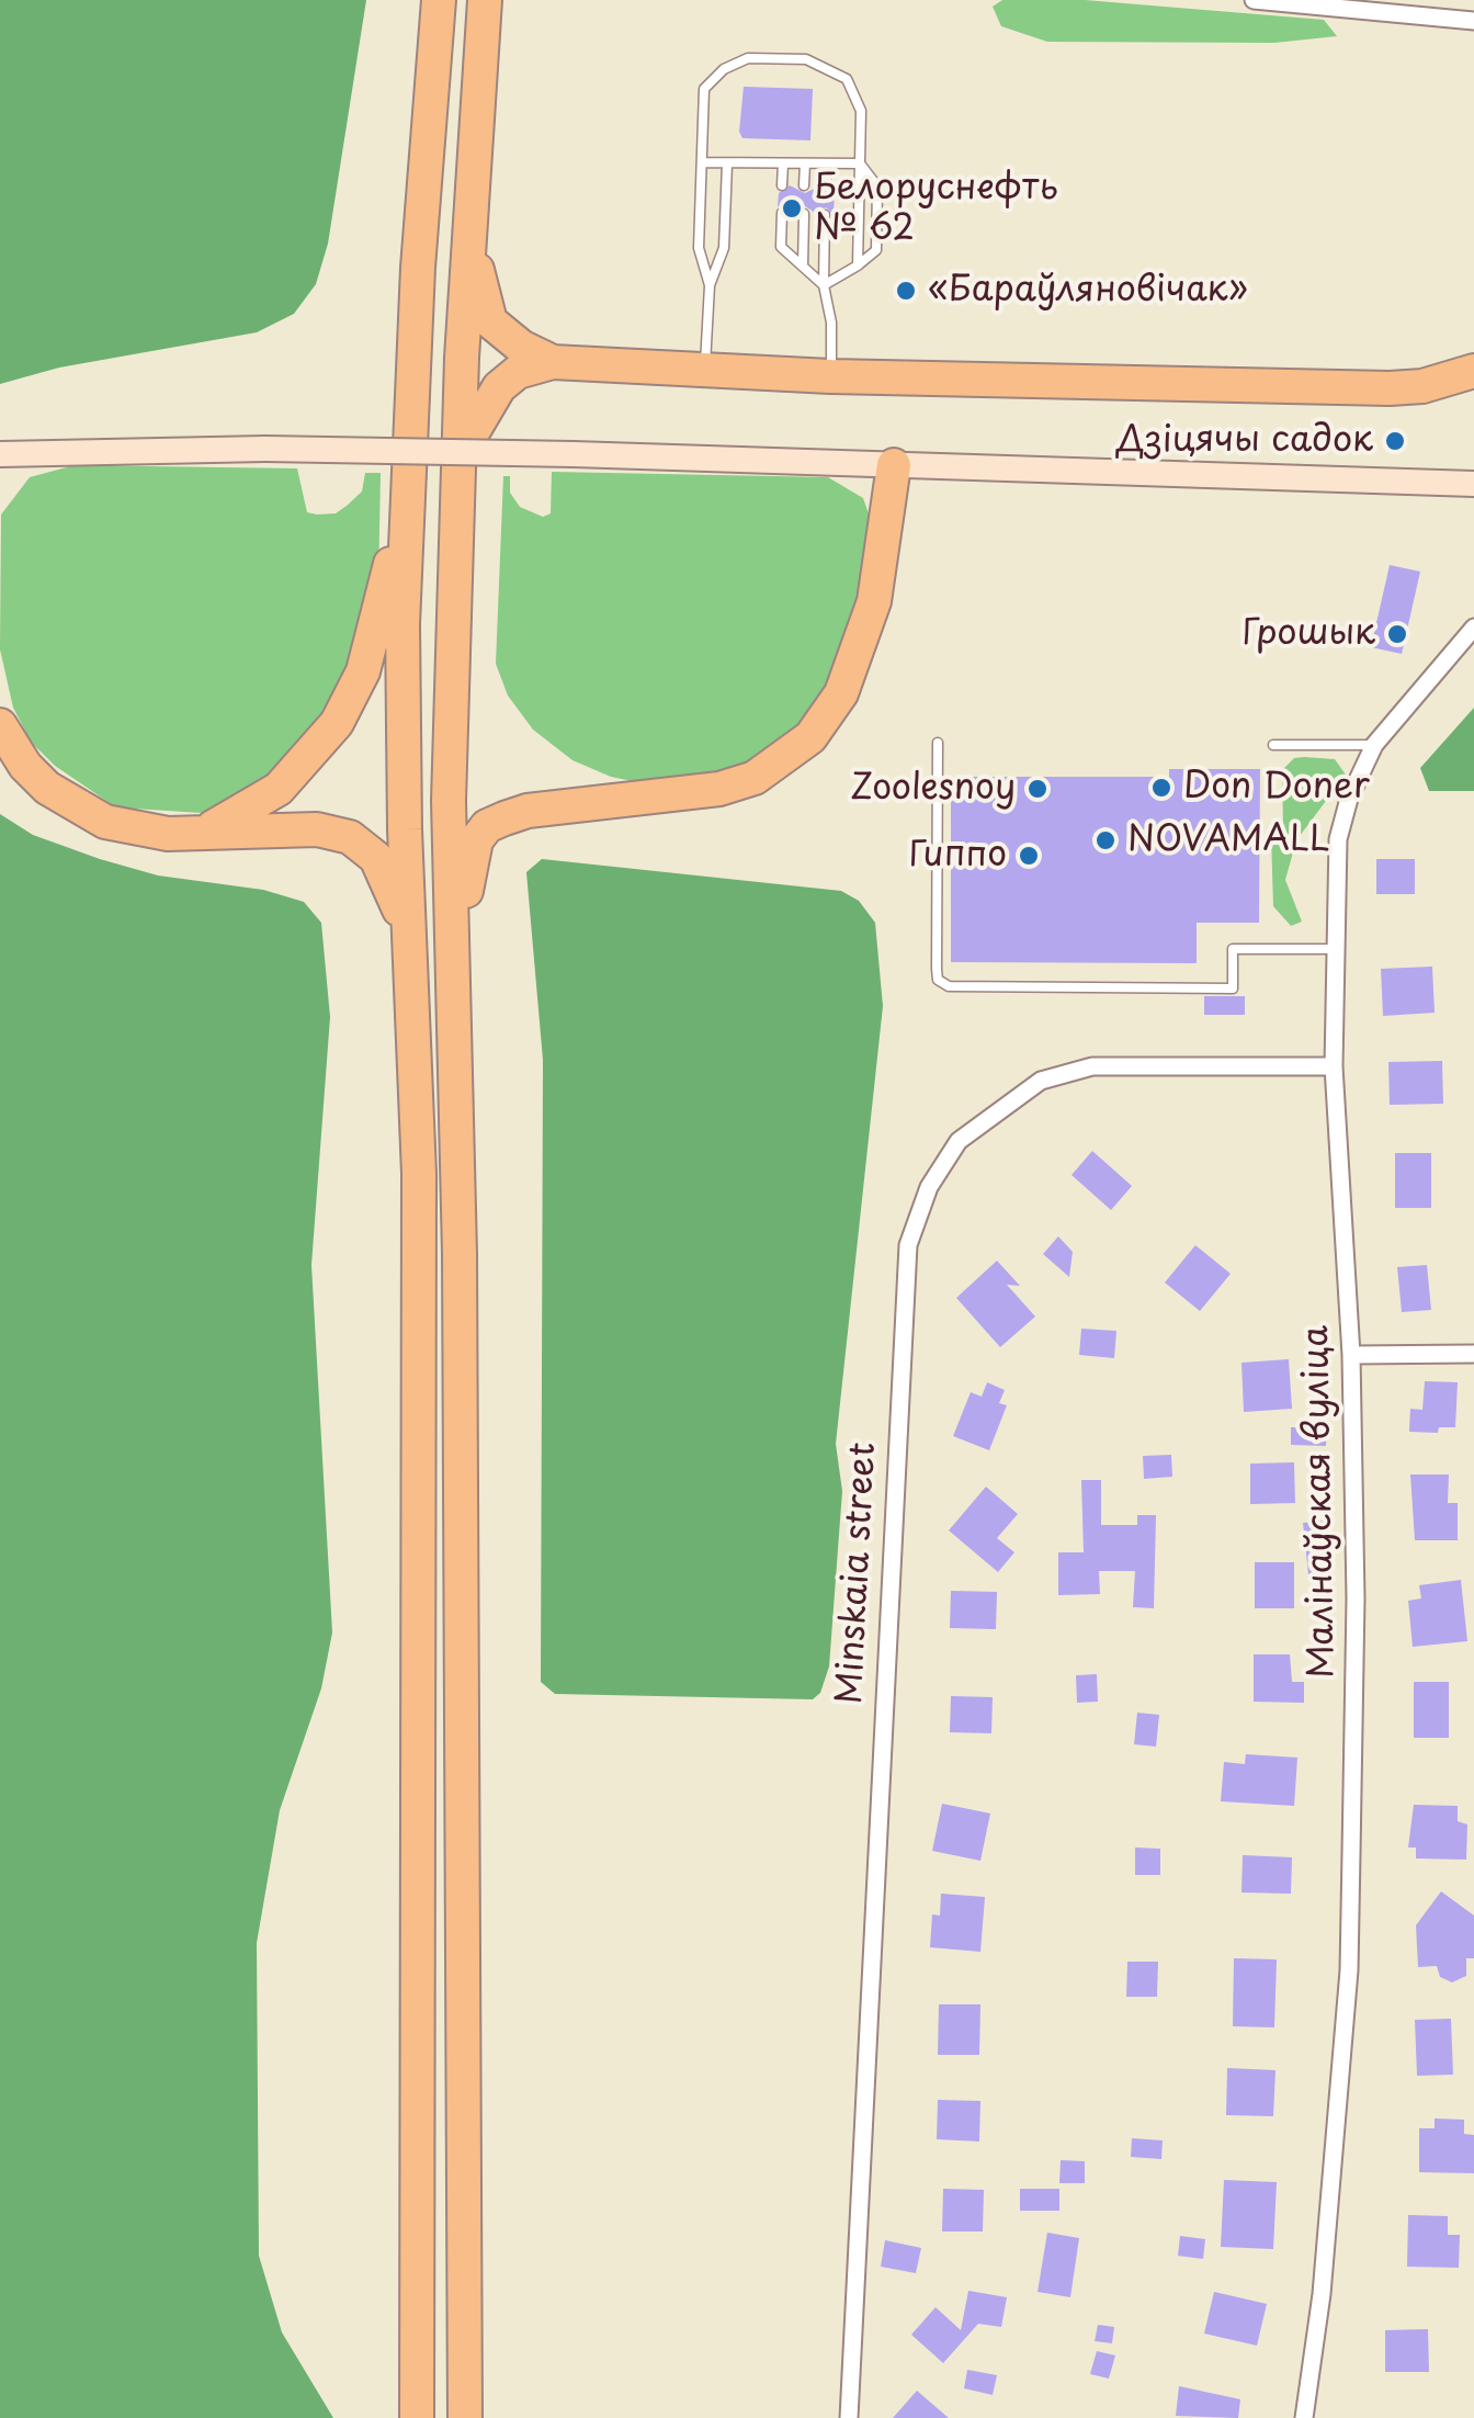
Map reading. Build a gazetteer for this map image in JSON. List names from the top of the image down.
{
  "streets": {
    "street": ["Малінаўская вуліца", "Minskaia street"]
  },
  "crossings": [
    ["Малінаўская вуліца", "Minskaia street"]
  ],
  "places": [
    "Белоруснефть № 62",
    "«Бараўляновічак»",
    "Дзіцячы садок",
    "Грошык",
    "Don Doner",
    "Zoolesnoy",
    "NOVAMALL",
    "Гиппо"
  ]
}
